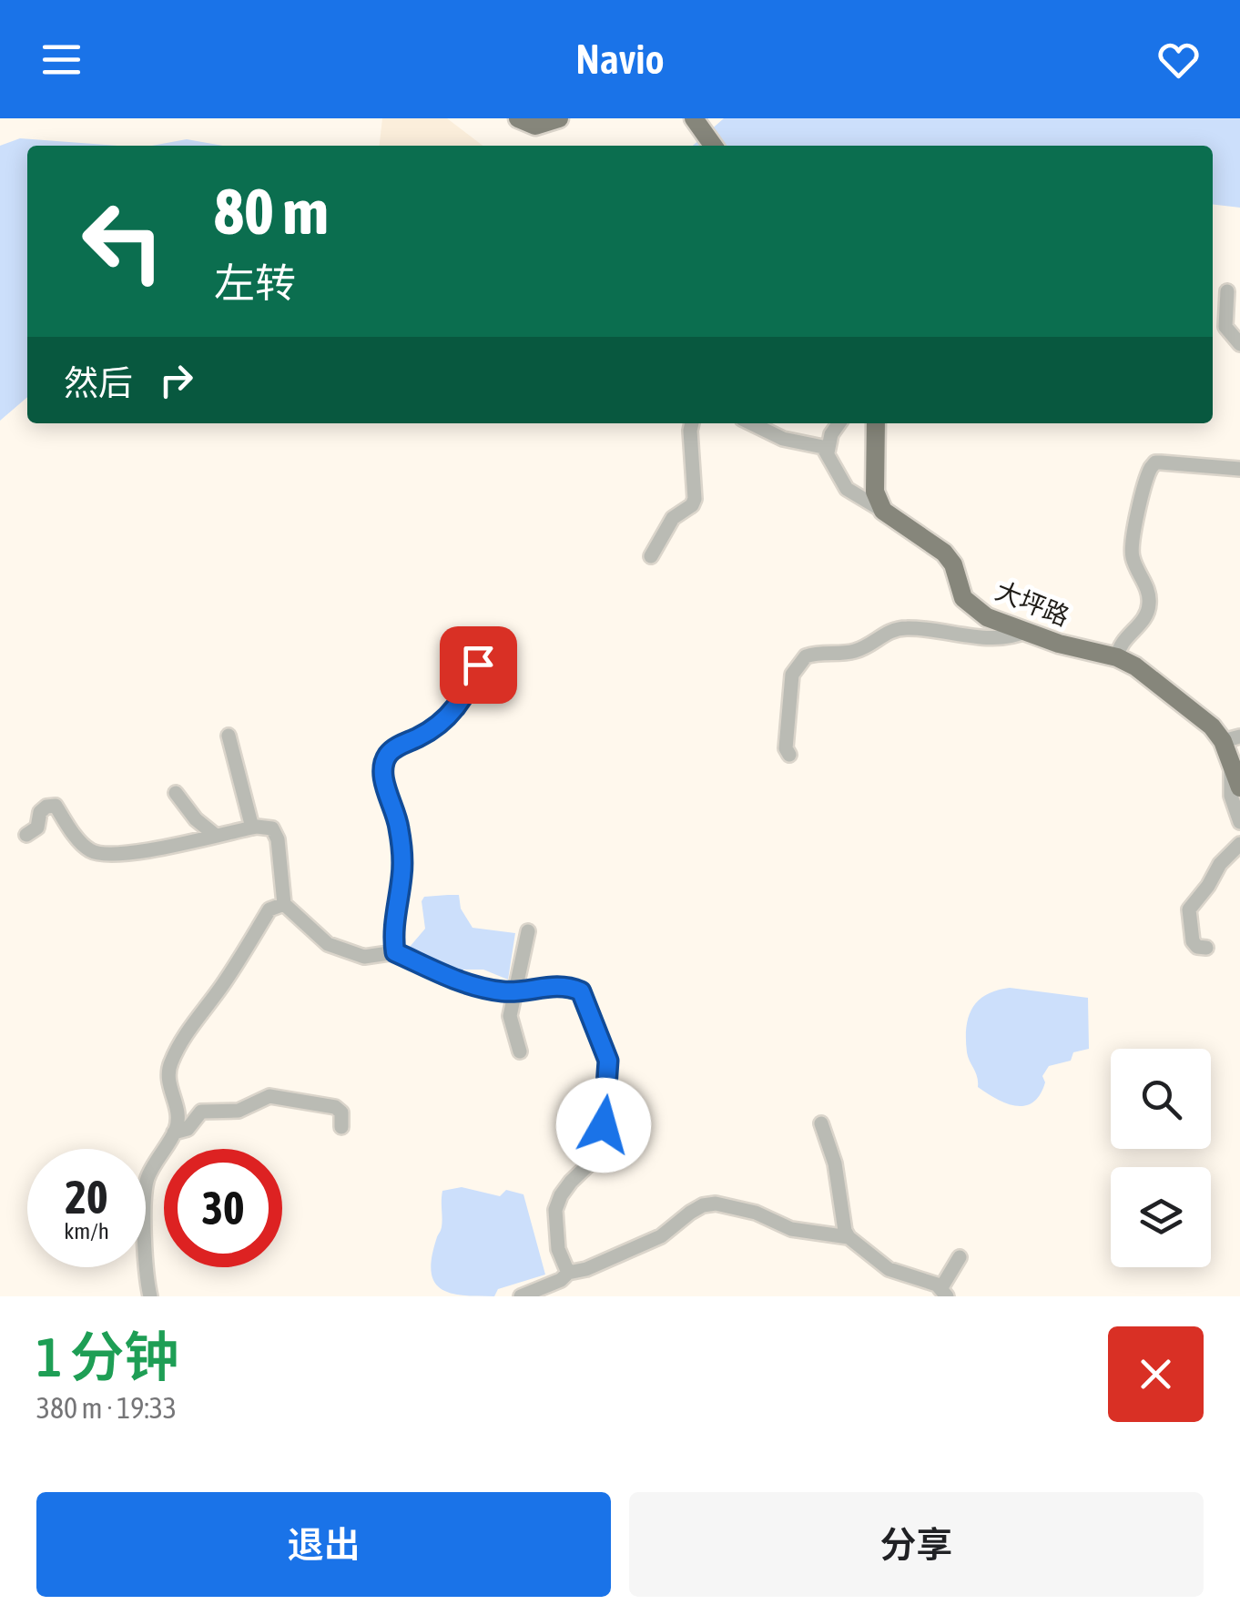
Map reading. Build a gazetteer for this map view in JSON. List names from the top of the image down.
{
  "streets": {
    "main road": ["大坪路"]
  },
  "page": {
    "header": "Navio",
    "turn": ["80 m", "左转"],
    "then": "然后",
    "speed": "20 km/h",
    "limit": "30",
    "heading": ["1 分钟", "380 m · 19:33"],
    "buttons": ["退出", "分享"]
  }
}
